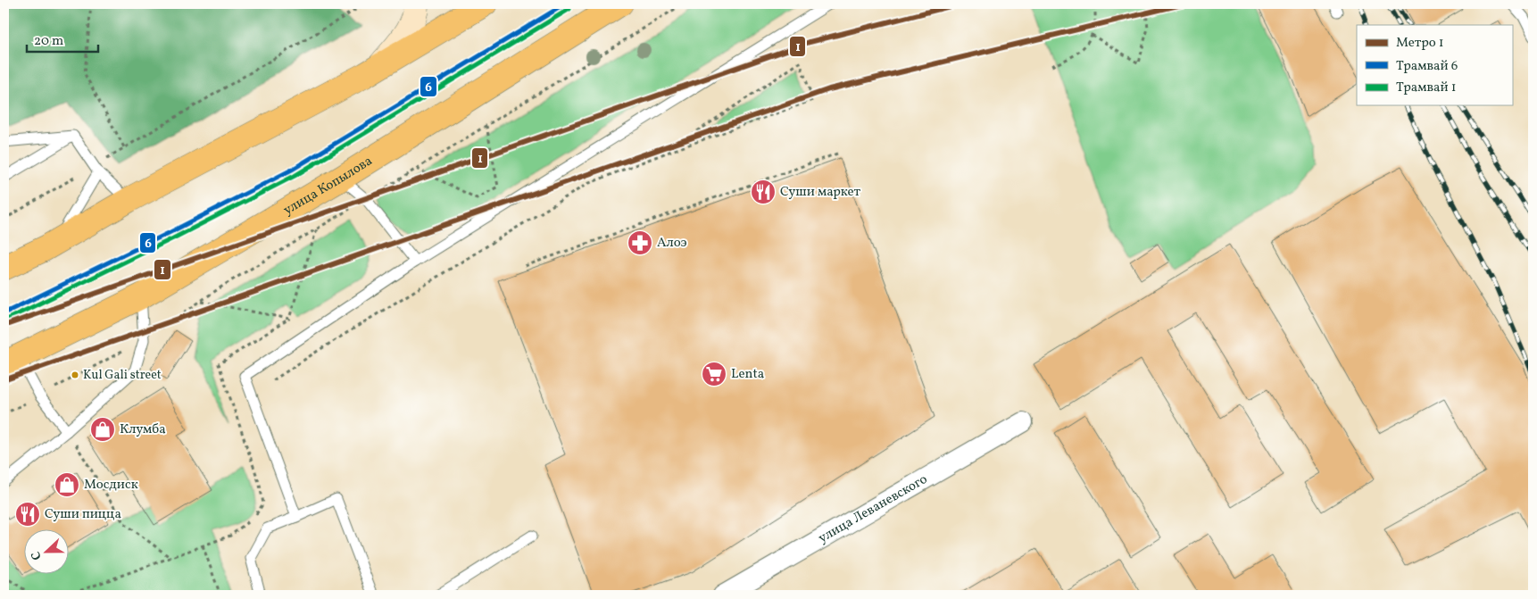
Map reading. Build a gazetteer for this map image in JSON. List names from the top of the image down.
{
  "streets": {
    "main road": ["улица Копылова"],
    "street": ["улица Леваневского"]
  },
  "places": {
    "restaurant": ["Суши маркет", "Суши пицца"],
    "pharmacy": ["Алоэ"],
    "supermarket": ["Lenta"],
    "other": ["Kul Gali street"],
    "shop": ["Клумба", "Мосдиск"]
  },
  "lines": ["metro line 1", "tram line 6", "tram line 1"],
  "legend": ["Метро 1", "Трамвай 6", "Трамвай 1"],
  "scale_bar": "20 m",
  "north": "left"
}
